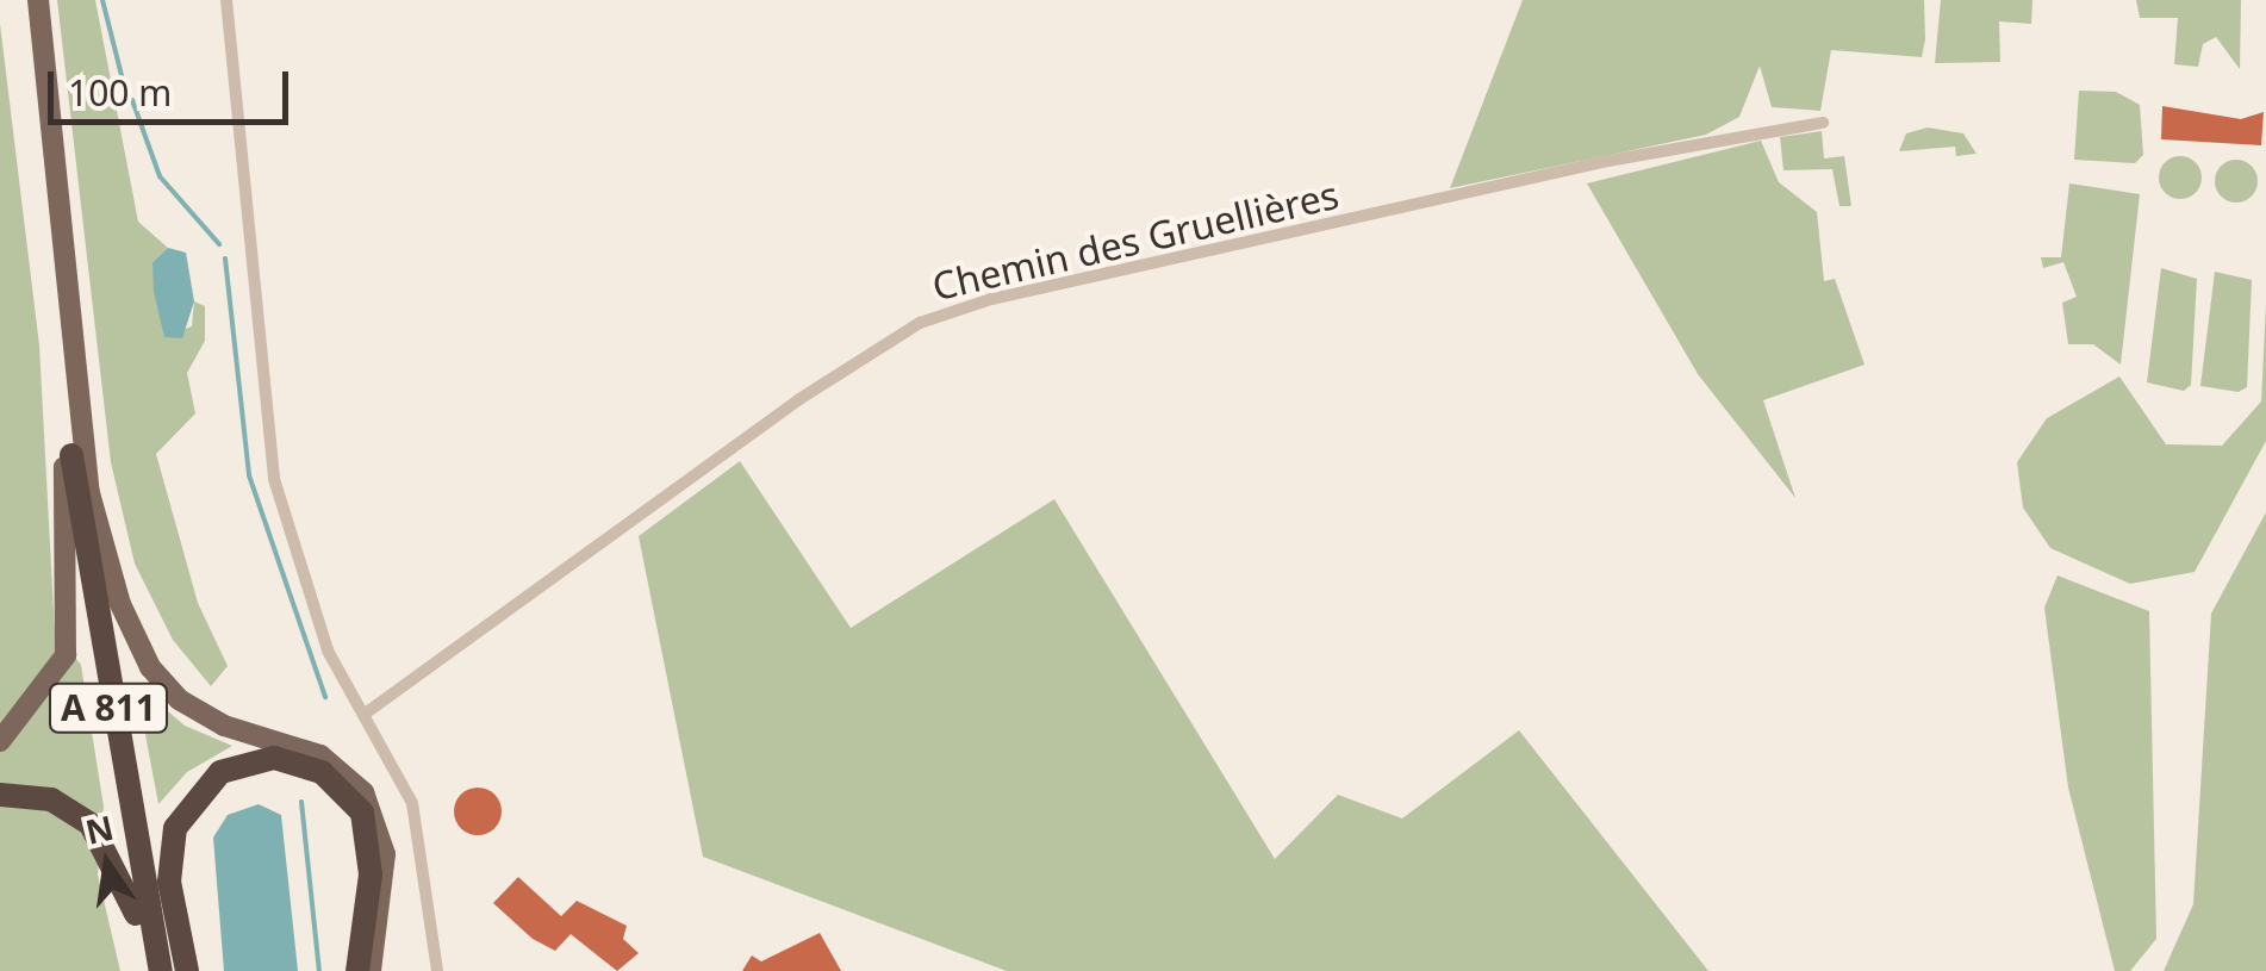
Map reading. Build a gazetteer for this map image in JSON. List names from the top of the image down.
{
  "streets": {
    "highway": ["A 811"],
    "street": ["Chemin des Gruellières"]
  },
  "scale_bar": "100 m",
  "north": "top"
}
